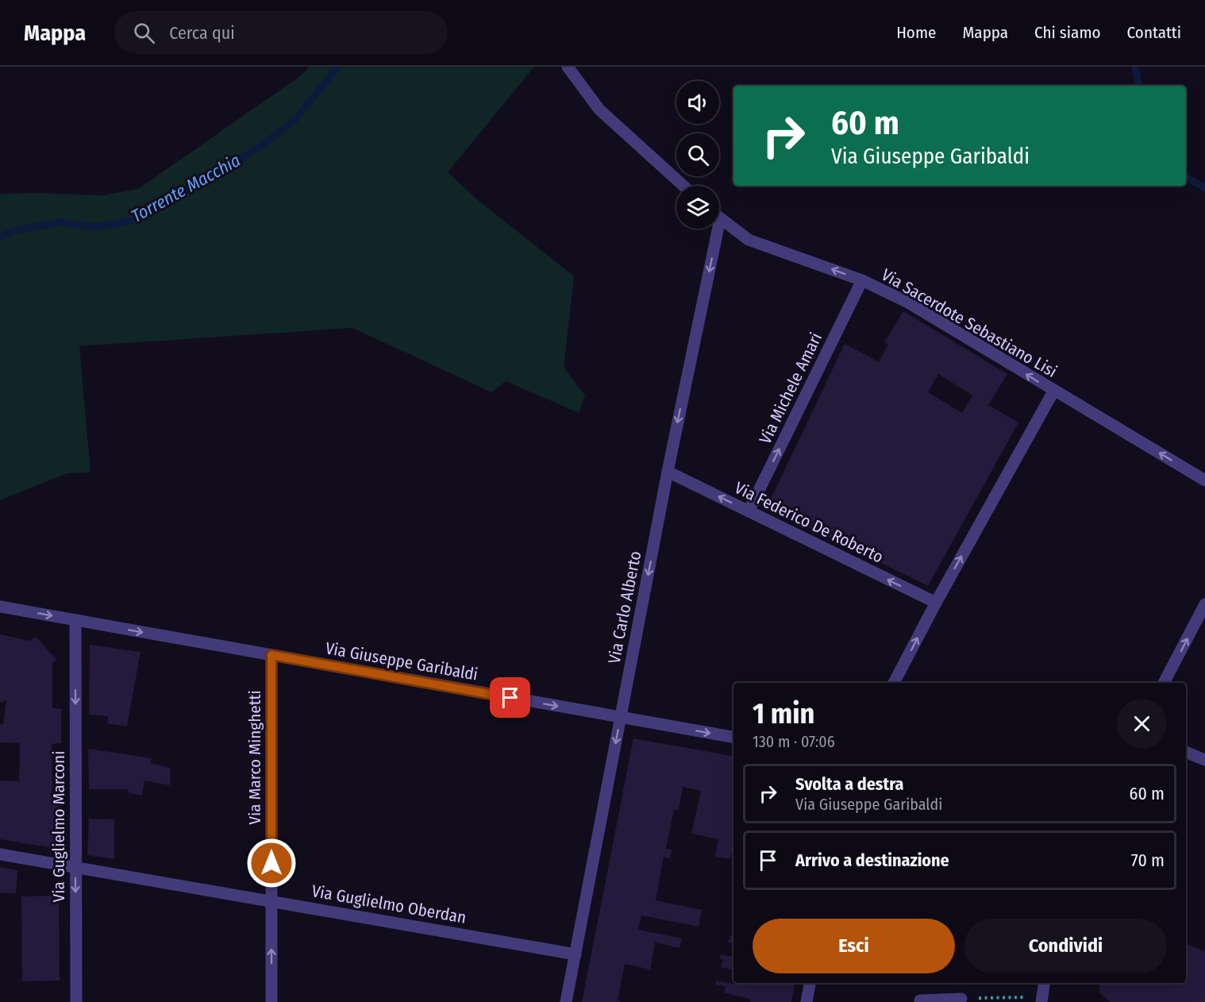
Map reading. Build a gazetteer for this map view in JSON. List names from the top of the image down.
{
  "streets": {
    "street": [
      "Via Sacerdote Sebastiano Lisi",
      "Via Michele Amari",
      "Via Federico De Roberto",
      "Via Carlo Alberto",
      "Via Giuseppe Garibaldi",
      "Via Marco Minghetti",
      "Via Guglielmo Marconi",
      "Via Guglielmo Oberdan"
    ]
  },
  "crossings": [
    ["Via Sacerdote Sebastiano Lisi", "Via Michele Amari"],
    ["Via Sacerdote Sebastiano Lisi", "Via Carlo Alberto"],
    ["Via Michele Amari", "Via Federico De Roberto"],
    ["Via Federico De Roberto", "Via Carlo Alberto"],
    ["Via Carlo Alberto", "Via Giuseppe Garibaldi"],
    ["Via Carlo Alberto", "Via Guglielmo Oberdan"],
    ["Via Giuseppe Garibaldi", "Via Marco Minghetti"],
    ["Via Giuseppe Garibaldi", "Via Guglielmo Marconi"],
    ["Via Marco Minghetti", "Via Guglielmo Oberdan"],
    ["Via Guglielmo Marconi", "Via Guglielmo Oberdan"]
  ],
  "one_way": [
    "Via Sacerdote Sebastiano Lisi",
    "Via Michele Amari",
    "Via Federico De Roberto",
    "Via Carlo Alberto",
    "Via Giuseppe Garibaldi",
    "Via Guglielmo Marconi"
  ],
  "water": ["Torrente Macchia"],
  "page": {
    "header": "Mappa",
    "search": "Cerca qui",
    "nav": [
      "Home",
      "Mappa",
      "Chi siamo",
      "Contatti"
    ],
    "turn": ["60 m", "Via Giuseppe Garibaldi"],
    "heading": ["1 min", "130 m · 07:06"],
    "list": [
      {
        "name": "Svolta a destra",
        "note": "Via Giuseppe Garibaldi",
        "value": "60 m"
      },
      {
        "name": "Arrivo a destinazione",
        "value": "70 m"
      }
    ],
    "buttons": ["Esci", "Condividi"]
  }
}
